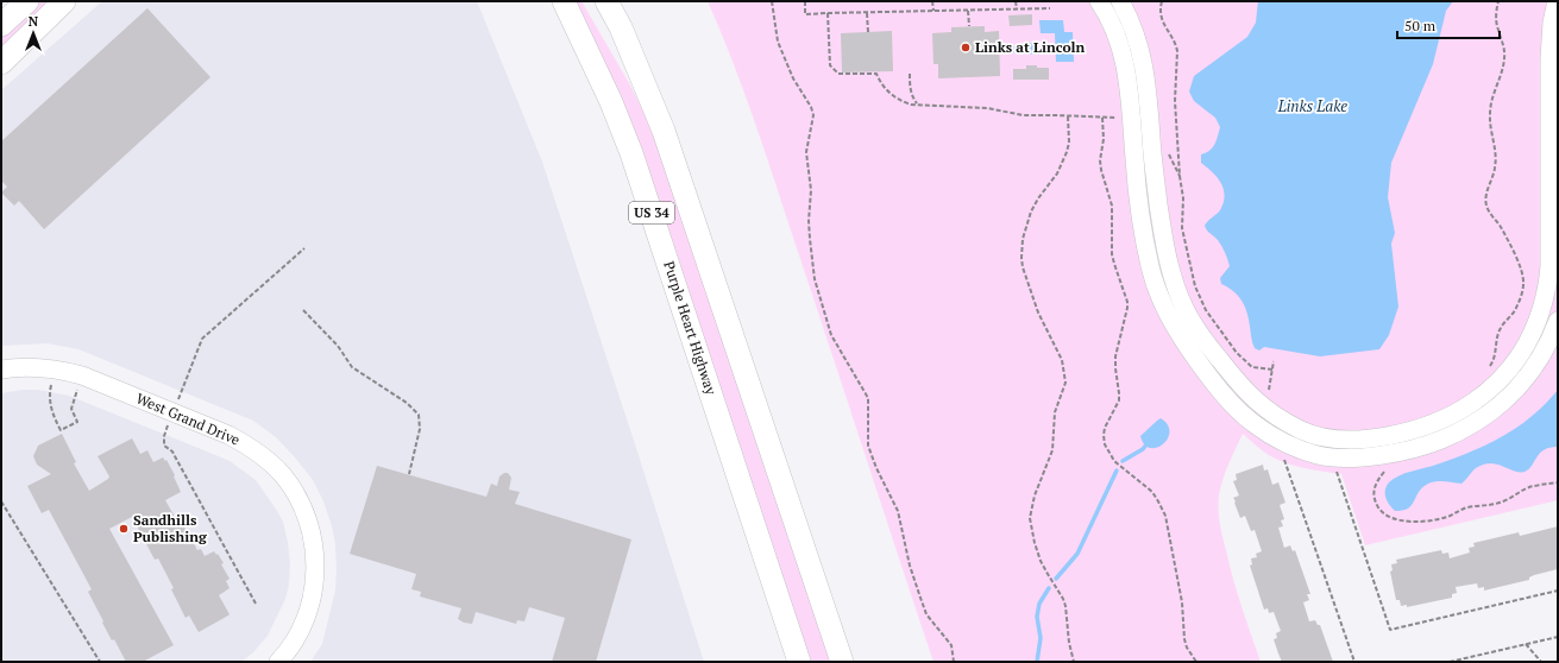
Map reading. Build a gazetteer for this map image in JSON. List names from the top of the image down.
{
  "streets": {
    "main road": ["US 34", "Purple Heart Highway"],
    "street": ["West Grand Drive"]
  },
  "water": ["Links Lake"],
  "places": ["Links at Lincoln", "Sandhills Publishing"],
  "scale_bar": "50 m",
  "north": "top"
}
